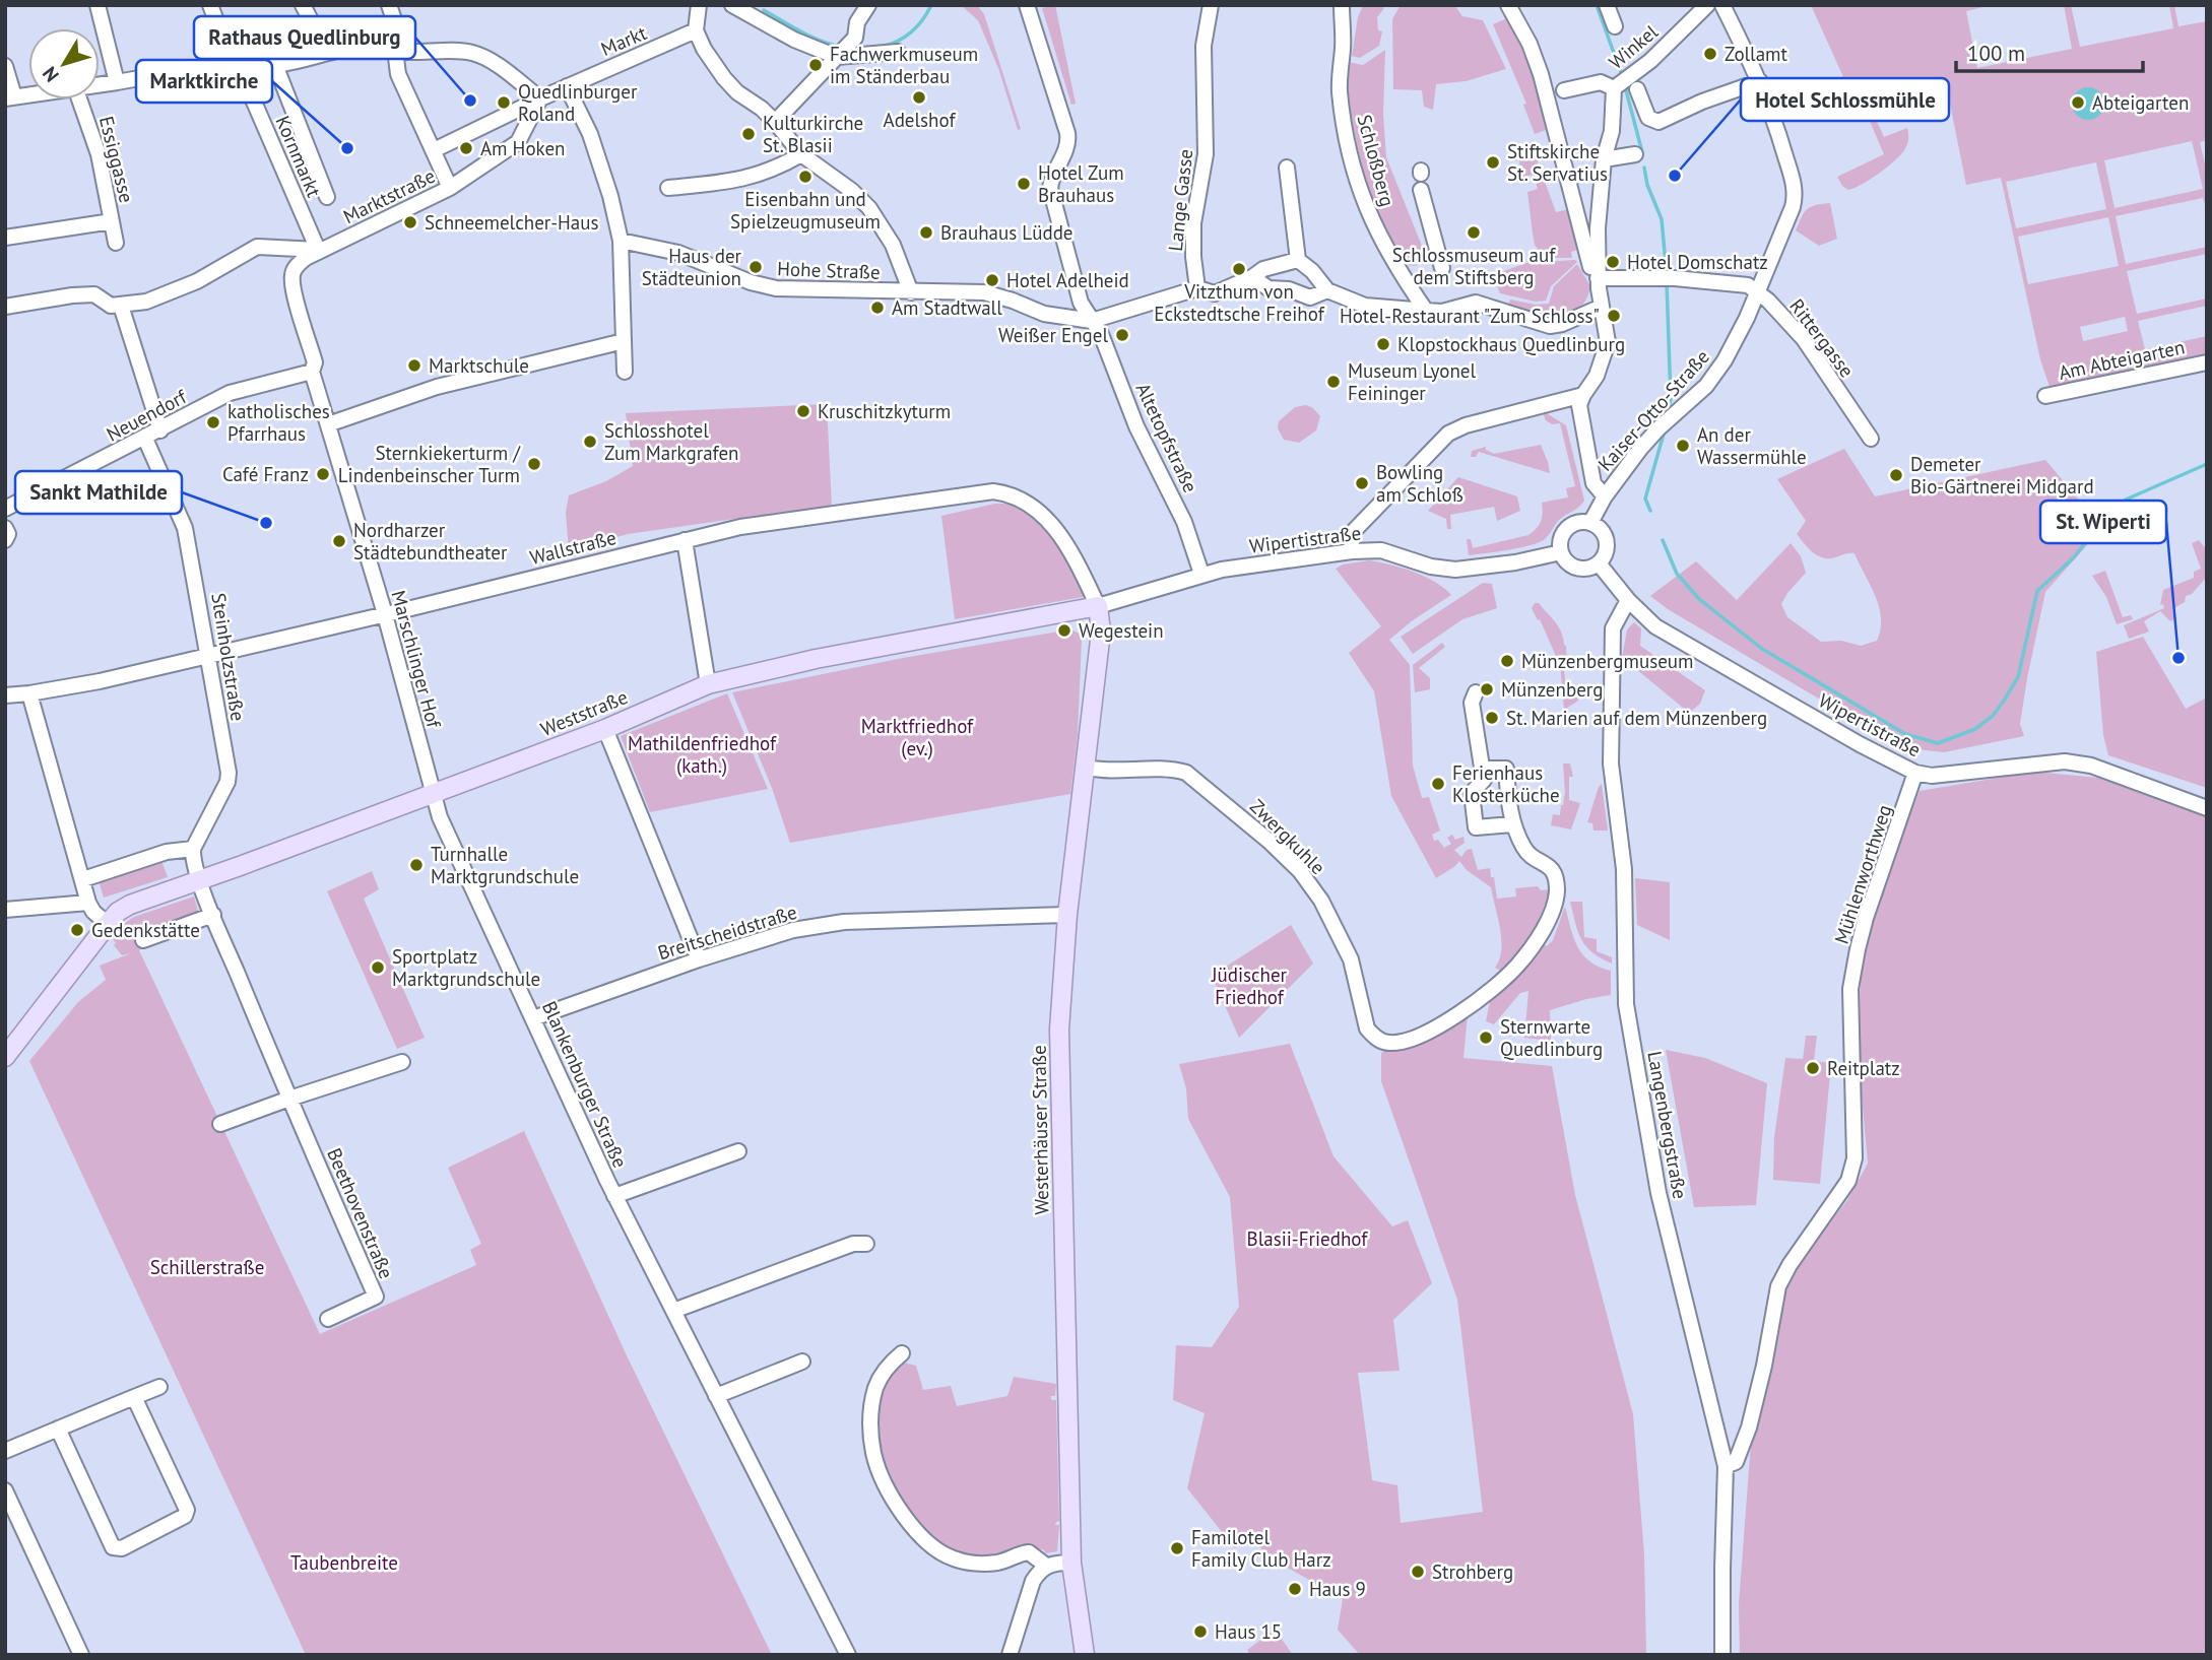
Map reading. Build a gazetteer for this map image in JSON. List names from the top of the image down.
{
  "streets": {
    "main road": ["Weststraße", "Westerhäuser Straße"],
    "street": [
      "Markt",
      "Winkel",
      "Kornmarkt",
      "Essiggasse",
      "Schloßberg",
      "Marktstraße",
      "Lange Gasse",
      "Hohe Straße",
      "Rittergasse",
      "Am Abteigarten",
      "Kaiser-Otto-Straße",
      "Neuendorf",
      "Altetopfstraße",
      "Wipertistraße",
      "Wallstraße",
      "Steinholzstraße",
      "Marschlinger Hof",
      "Zwergkuhle",
      "Mühlenworthweg",
      "Breitscheidstraße",
      "Blankenburger Straße",
      "Langenbergstraße",
      "Beethovenstraße"
    ]
  },
  "crossings": [
    ["Markt", "Marktstraße"],
    ["Kornmarkt", "Marktstraße"],
    ["Marktstraße", "Marschlinger Hof"],
    ["Hohe Straße", "Altetopfstraße"],
    ["Rittergasse", "Kaiser-Otto-Straße"],
    ["Kaiser-Otto-Straße", "Wipertistraße"],
    ["Neuendorf", "Steinholzstraße"],
    ["Neuendorf", "Marschlinger Hof"],
    ["Altetopfstraße", "Wipertistraße"],
    ["Wipertistraße", "Wallstraße"],
    ["Wipertistraße", "Weststraße"],
    ["Wipertistraße", "Mühlenworthweg"],
    ["Wipertistraße", "Langenbergstraße"],
    ["Wipertistraße", "Westerhäuser Straße"],
    ["Wallstraße", "Steinholzstraße"],
    ["Wallstraße", "Marschlinger Hof"],
    ["Wallstraße", "Weststraße"],
    ["Wallstraße", "Westerhäuser Straße"],
    ["Marschlinger Hof", "Weststraße"],
    ["Marschlinger Hof", "Blankenburger Straße"],
    ["Weststraße", "Blankenburger Straße"],
    ["Weststraße", "Westerhäuser Straße"],
    ["Weststraße", "Beethovenstraße"],
    ["Zwergkuhle", "Westerhäuser Straße"],
    ["Mühlenworthweg", "Langenbergstraße"],
    ["Breitscheidstraße", "Blankenburger Straße"],
    ["Breitscheidstraße", "Westerhäuser Straße"]
  ],
  "parks": [
    "Marktfriedhof (ev.)",
    "Mathildenfriedhof (kath.)",
    "Jüdischer Friedhof",
    "Blasii-Friedhof",
    "Schillerstraße",
    "Taubenbreite"
  ],
  "places": [
    "Zollamt",
    "Fachwerkmuseum im Ständerbau",
    "Adelshof",
    "Rathaus Quedlinburg",
    "Quedlinburger Roland",
    "Abteigarten",
    "Kulturkirche St. Blasii",
    "Marktkirche",
    "Am Hoken",
    "Stiftskirche St. Servatius",
    "Hotel Schlossmühle",
    "Eisenbahn und Spielzeugmuseum",
    "Hotel Zum Brauhaus",
    "Schneemelcher-Haus",
    "Brauhaus Lüdde",
    "Schlossmuseum auf dem Stiftsberg",
    "Hotel Domschatz",
    "Haus der Städteunion",
    "Vitzthum von Eckstedtsche Freihof",
    "Hotel Adelheid",
    "Am Stadtwall",
    "Hotel-Restaurant \"Zum Schloss\"",
    "Weißer Engel",
    "Klopstockhaus Quedlinburg",
    "Marktschule",
    "Museum Lyonel Feininger",
    "Kruschitzkyturm",
    "katholisches Pfarrhaus",
    "Schlosshotel Zum Markgrafen",
    "An der Wassermühle",
    "Sternkiekerturm / Lindenbeinscher Turm",
    "Café Franz",
    "Demeter Bio-Gärtnerei Midgard",
    "Bowling am Schloß",
    "Sankt Mathilde",
    "Nordharzer Städtebundtheater",
    "Wegestein",
    "St. Wiperti",
    "Münzenbergmuseum",
    "Münzenberg",
    "St. Marien auf dem Münzenberg",
    "Ferienhaus Klosterküche",
    "Turnhalle Marktgrundschule",
    "Gedenkstätte",
    "Sportplatz Marktgrundschule",
    "Sternwarte Quedlinburg",
    "Reitplatz",
    "Familotel Family Club Harz",
    "Strohberg",
    "Haus 9",
    "Haus 15"
  ],
  "scale_bar": "100 m",
  "north": "bottom left"
}
